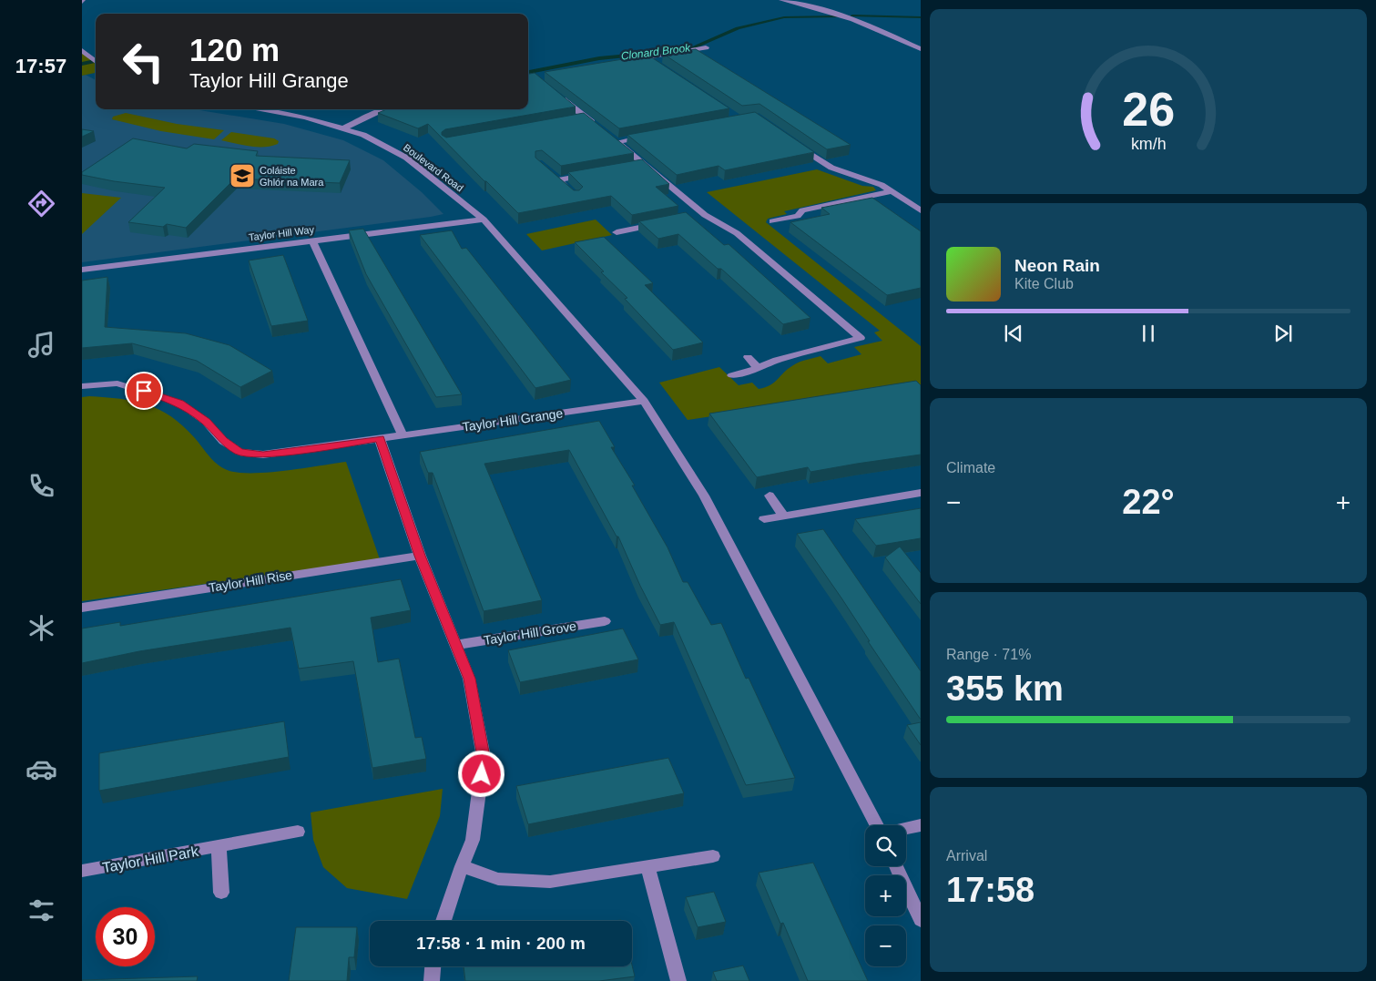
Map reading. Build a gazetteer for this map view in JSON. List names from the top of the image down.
{
  "streets": {
    "street": [
      "Boulevard Road",
      "Taylor Hill Way",
      "Taylor Hill Grange",
      "Taylor Hill Rise",
      "Taylor Hill Grove",
      "Taylor Hill Park"
    ]
  },
  "crossings": [
    ["Boulevard Road", "Taylor Hill Way"],
    ["Boulevard Road", "Taylor Hill Grange"]
  ],
  "water": ["Clonard Brook"],
  "places": {
    "school or university": ["Coláiste Ghlór na Mara"]
  },
  "page": {
    "tabs": "17:57",
    "turn": ["120 m", "Taylor Hill Grange"],
    "song": ["Neon Rain", "Kite Club"],
    "tile": [
      "Climate",
      ["Range · 71%", "355 km"],
      ["Arrival", "17:58"]
    ],
    "heat": ["−", "22°", "+"],
    "map_buttons": ["+", "−"],
    "limit": "30",
    "trip": "17:58 · 1 min · 200 m",
    "gauge": ["26", "km/h"]
  }
}
